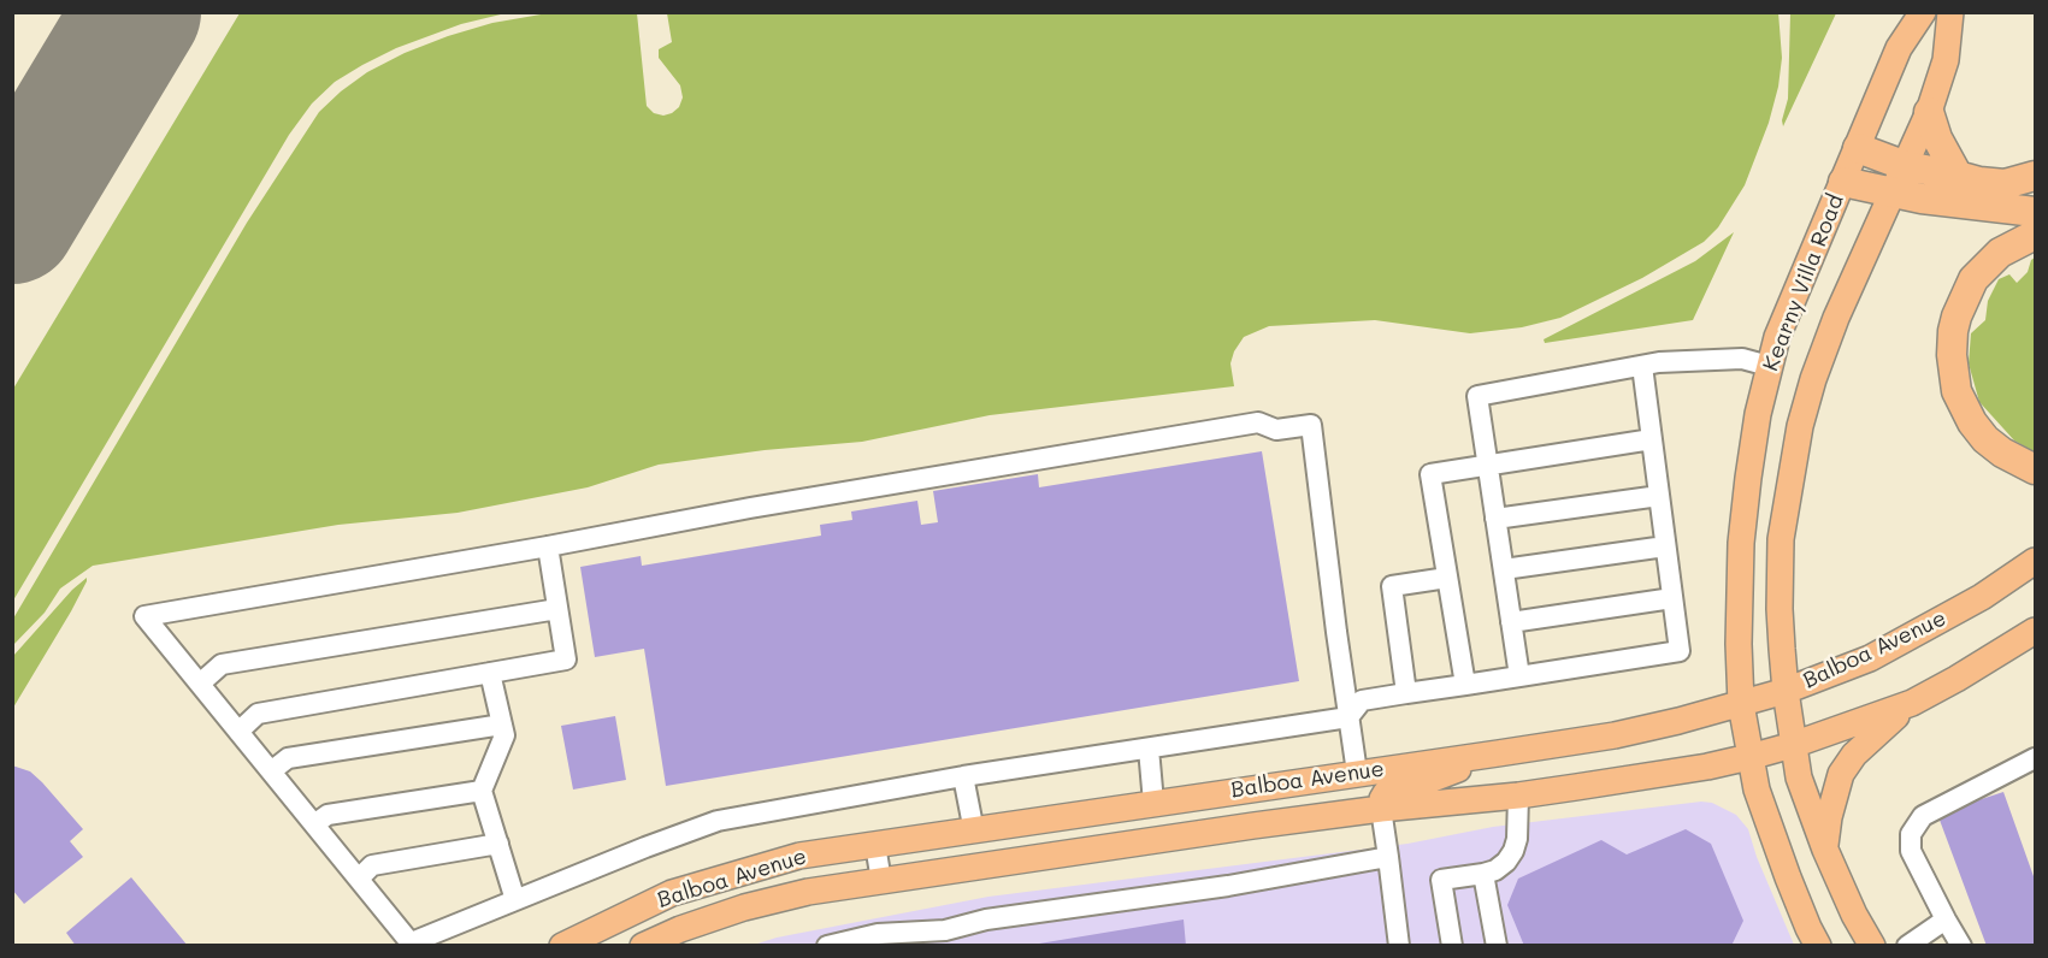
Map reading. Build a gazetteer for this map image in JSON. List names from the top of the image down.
{
  "streets": {
    "main road": ["Kearny Villa Road", "Balboa Avenue"]
  },
  "crossings": [
    ["Kearny Villa Road", "Balboa Avenue"]
  ]
}
